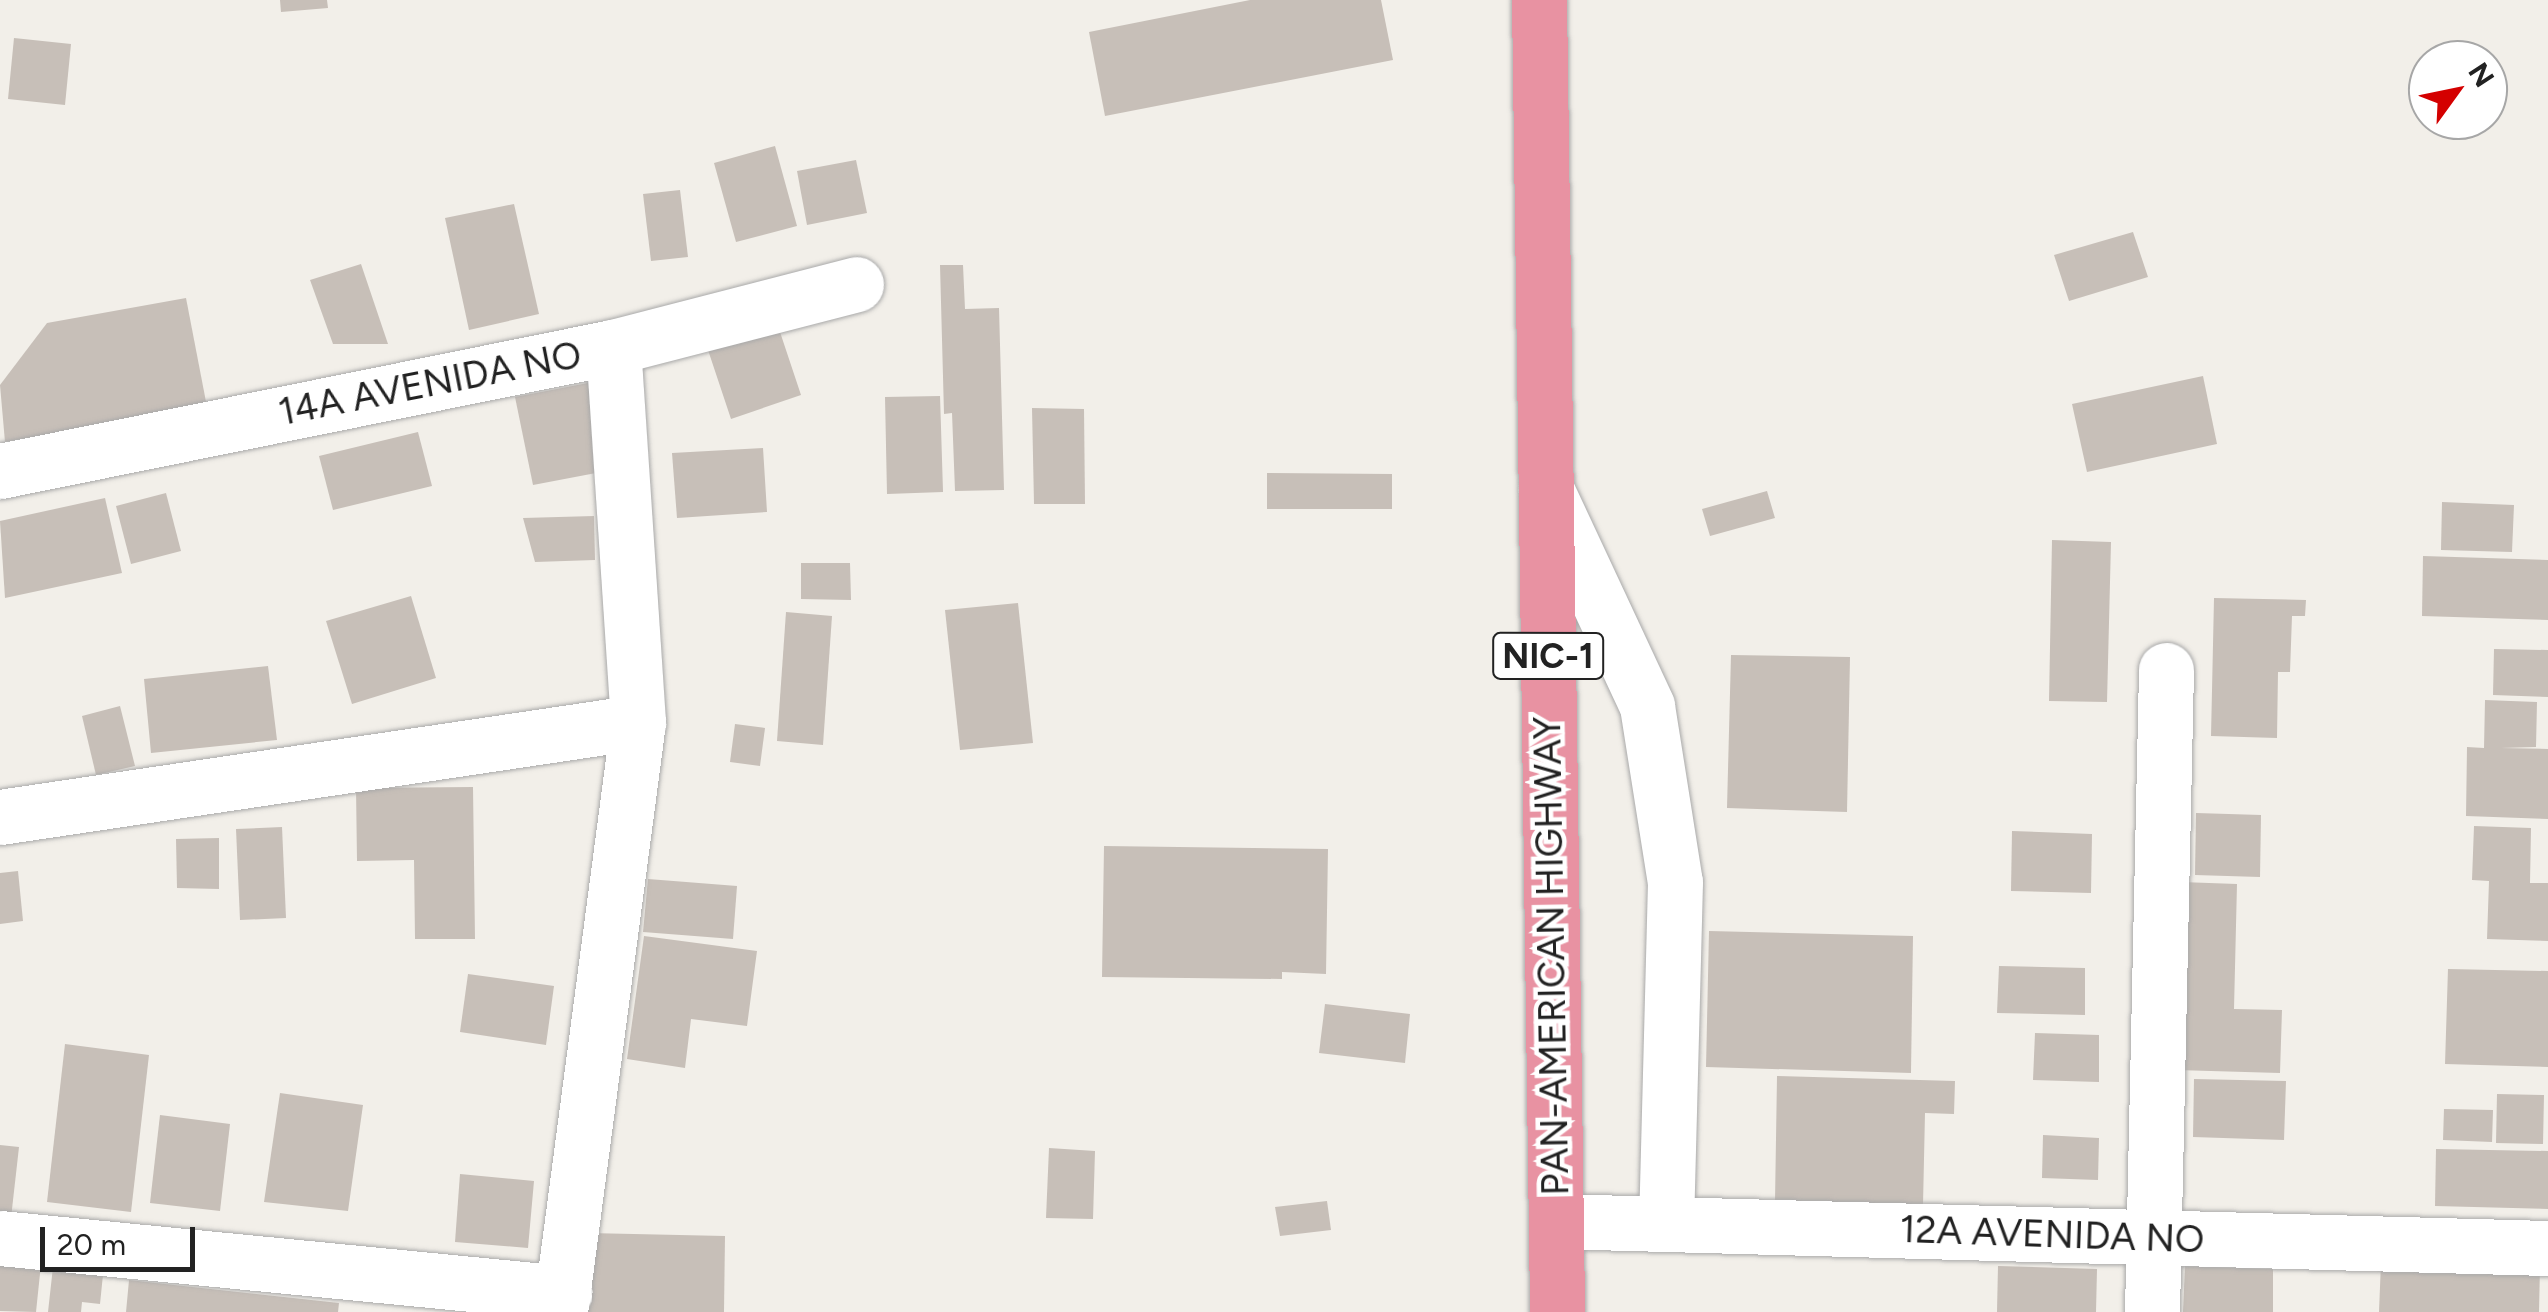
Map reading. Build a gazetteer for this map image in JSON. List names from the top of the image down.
{
  "streets": {
    "highway": ["NIC-1", "PAN-AMERICAN HIGHWAY"],
    "street": ["14A AVENIDA NO", "12A AVENIDA NO"]
  },
  "crossings": [
    ["PAN-AMERICAN HIGHWAY", "12A AVENIDA NO"]
  ],
  "scale_bar": "20 m",
  "north": "top right"
}
